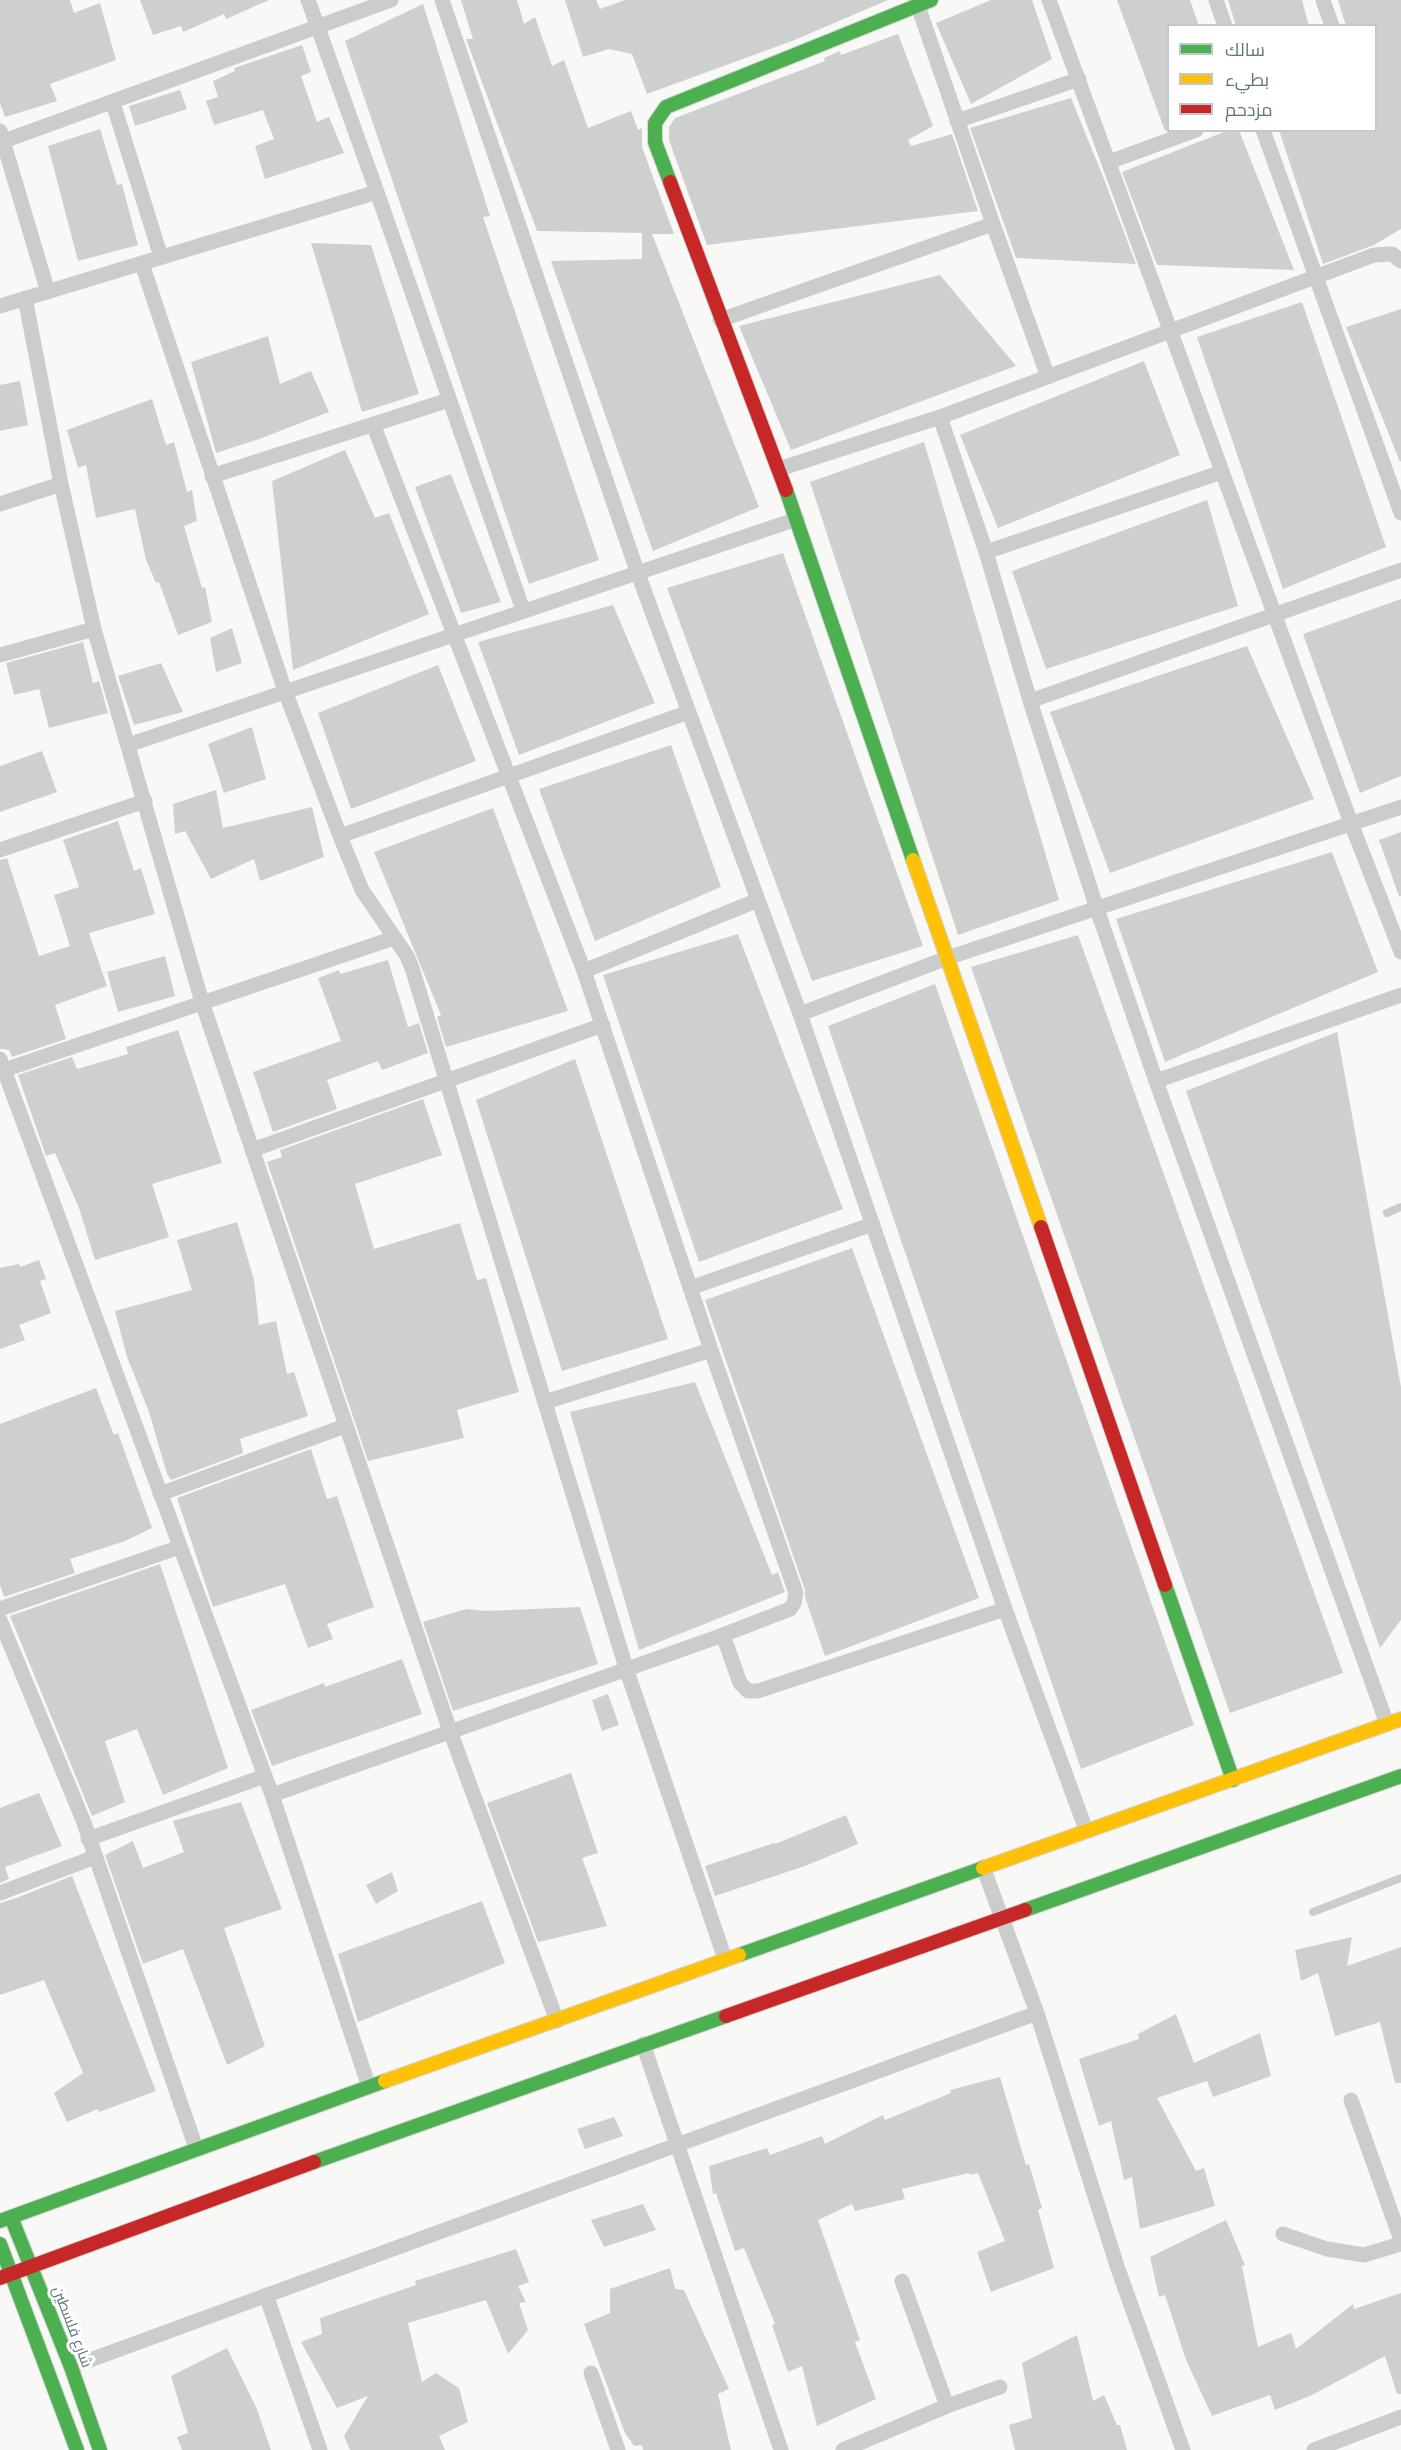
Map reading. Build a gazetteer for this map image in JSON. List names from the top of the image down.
{
  "streets": {
    "main road": ["شارع فلسطين"]
  },
  "legend": ["سالك", "بطيء", "مزدحم"]
}
